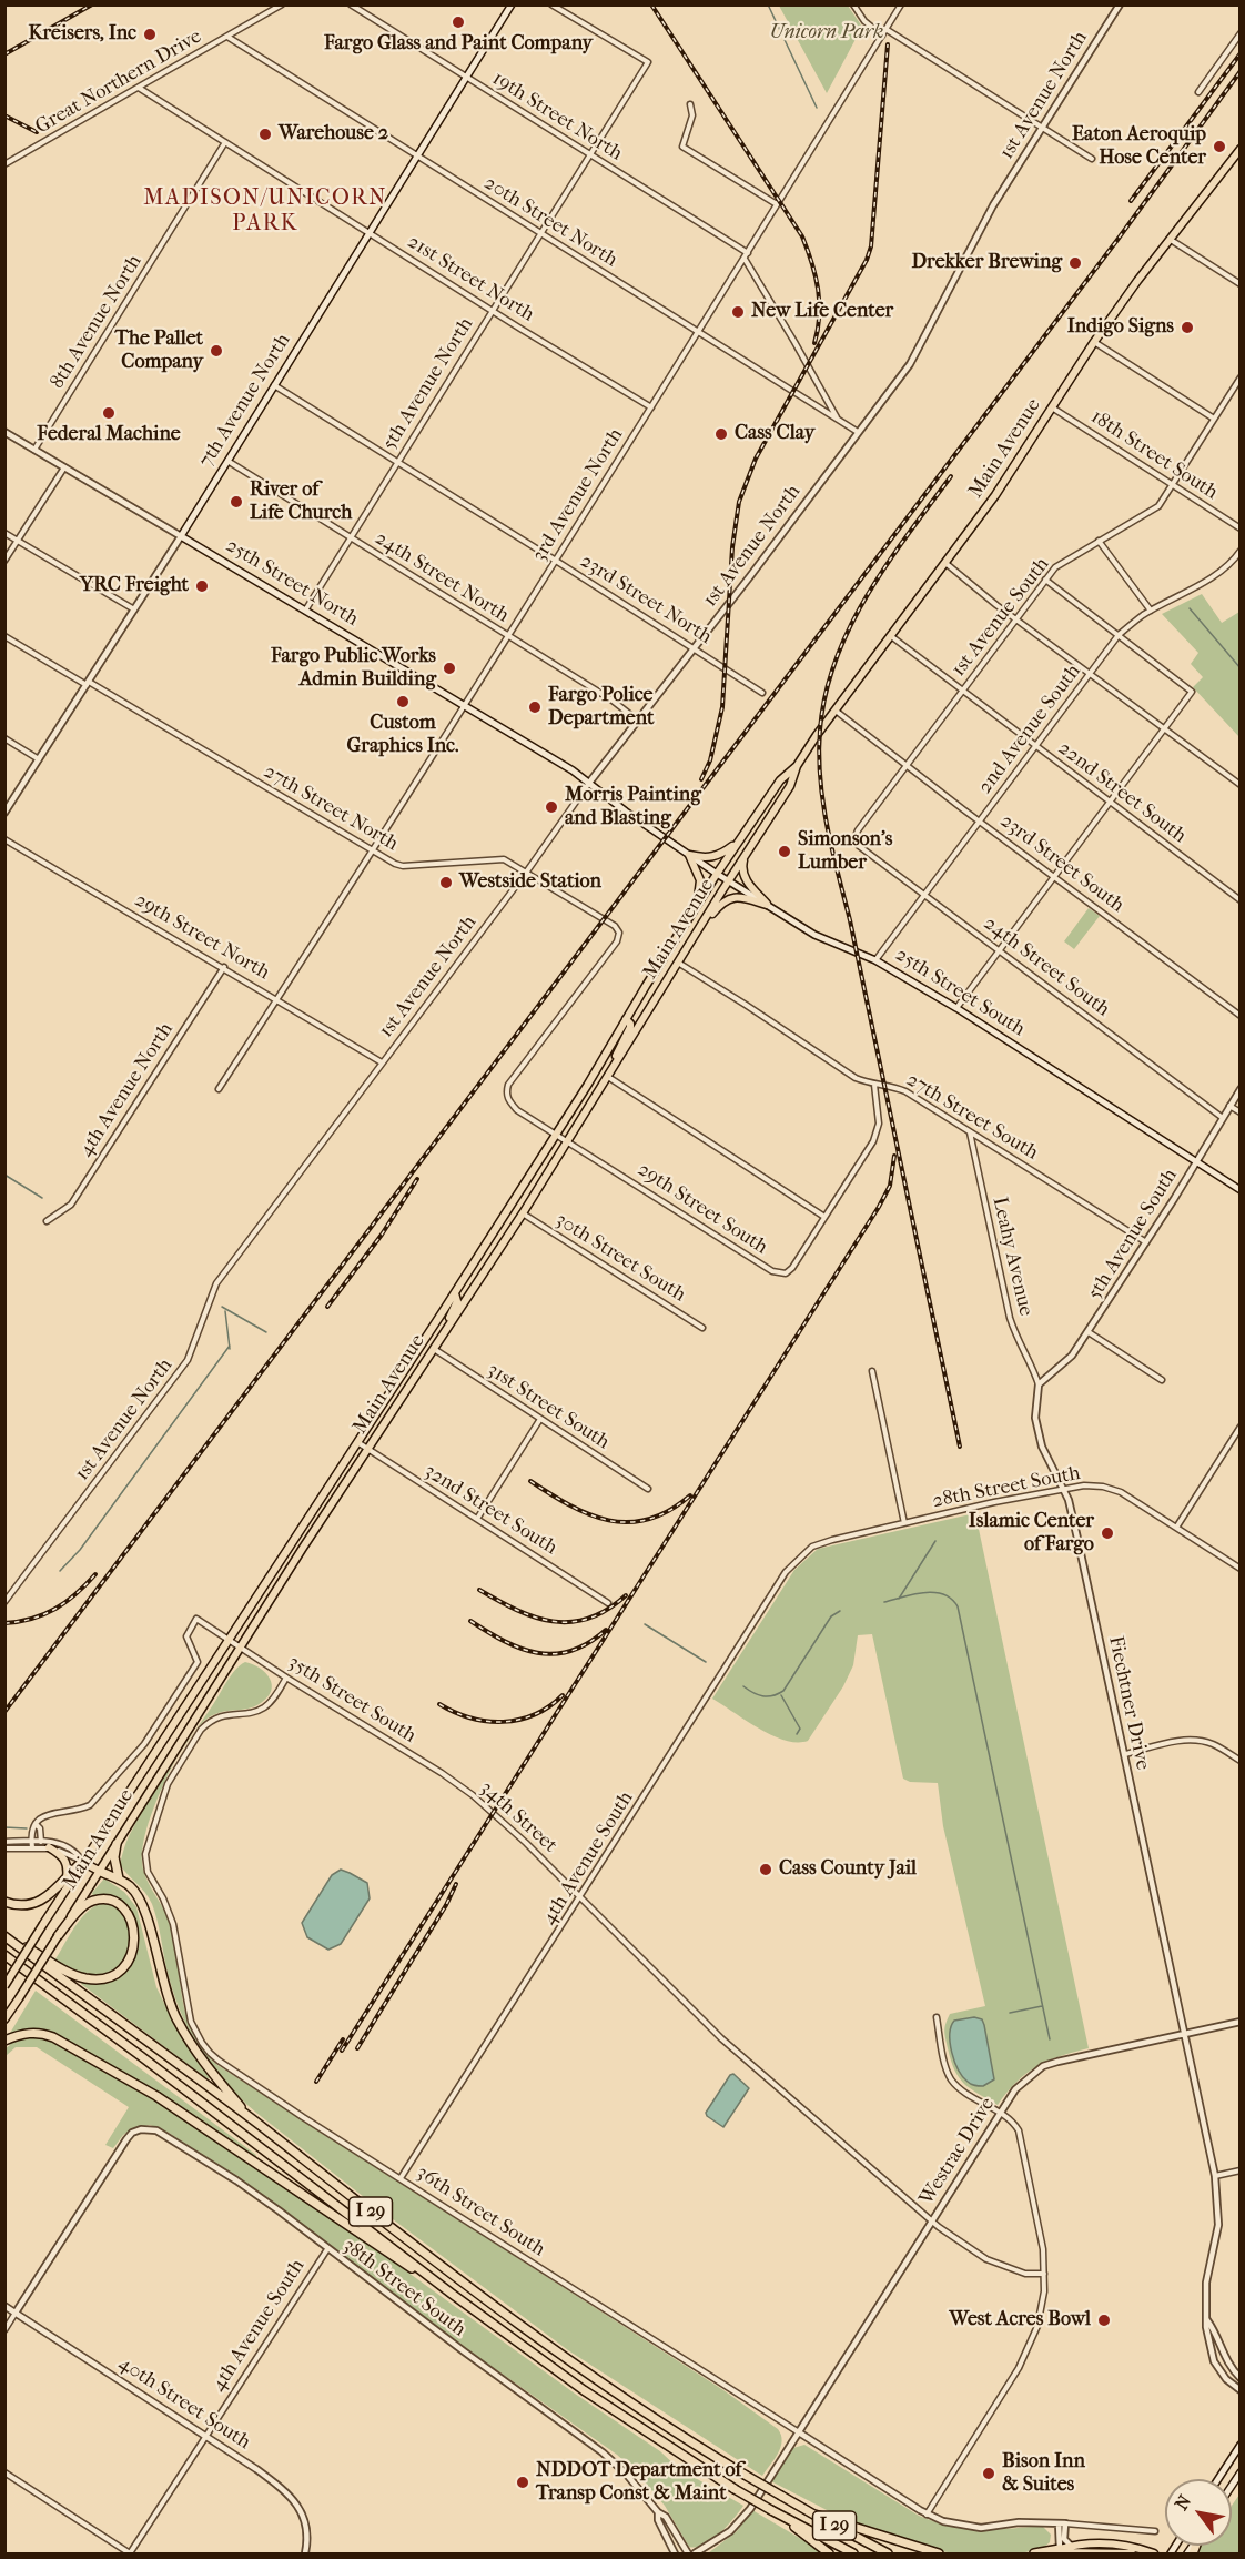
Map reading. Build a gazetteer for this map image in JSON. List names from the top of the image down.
{
  "streets": {
    "highway": ["I 29"],
    "main road": [
      "7th Avenue North",
      "Main Avenue",
      "25th Street North",
      "25th Street South"
    ],
    "street": [
      "Great Northern Drive",
      "1st Avenue North",
      "19th Street North",
      "20th Street North",
      "21st Street North",
      "8th Avenue North",
      "5th Avenue North",
      "18th Street South",
      "3rd Avenue North",
      "24th Street North",
      "23rd Street North",
      "1st Avenue South",
      "2nd Avenue South",
      "22nd Street South",
      "27th Street North",
      "23rd Street South",
      "29th Street North",
      "24th Street South",
      "4th Avenue North",
      "27th Street South",
      "29th Street South",
      "5th Avenue South",
      "Leahy Avenue",
      "30th Street South",
      "31st Street South",
      "28th Street South",
      "32nd Street South",
      "35th Street South",
      "Fiechtner Drive",
      "34th Street",
      "4th Avenue South",
      "Westrac Drive",
      "36th Street South",
      "38th Street South",
      "40th Street South"
    ]
  },
  "crossings": [
    ["Great Northern Drive", "20th Street North"],
    ["Great Northern Drive", "21st Street North"],
    ["1st Avenue North", "20th Street North"],
    ["1st Avenue North", "24th Street North"],
    ["1st Avenue North", "25th Street North"],
    ["1st Avenue North", "23rd Street North"],
    ["1st Avenue North", "27th Street North"],
    ["1st Avenue North", "29th Street North"],
    ["19th Street North", "5th Avenue North"],
    ["19th Street North", "7th Avenue North"],
    ["19th Street North", "3rd Avenue North"],
    ["20th Street North", "5th Avenue North"],
    ["20th Street North", "7th Avenue North"],
    ["20th Street North", "3rd Avenue North"],
    ["21st Street North", "8th Avenue North"],
    ["21st Street North", "5th Avenue North"],
    ["21st Street North", "7th Avenue North"],
    ["21st Street North", "3rd Avenue North"],
    ["8th Avenue North", "25th Street North"],
    ["5th Avenue North", "24th Street North"],
    ["5th Avenue North", "25th Street North"],
    ["5th Avenue North", "23rd Street North"],
    ["7th Avenue North", "24th Street North"],
    ["7th Avenue North", "25th Street North"],
    ["7th Avenue North", "23rd Street North"],
    ["7th Avenue North", "27th Street North"],
    ["Main Avenue", "18th Street South"],
    ["Main Avenue", "22nd Street South"],
    ["Main Avenue", "27th Street North"],
    ["Main Avenue", "23rd Street South"],
    ["Main Avenue", "25th Street South"],
    ["Main Avenue", "27th Street South"],
    ["Main Avenue", "29th Street South"],
    ["Main Avenue", "30th Street South"],
    ["Main Avenue", "31st Street South"],
    ["Main Avenue", "32nd Street South"],
    ["Main Avenue", "35th Street South"],
    ["18th Street South", "1st Avenue South"],
    ["3rd Avenue North", "24th Street North"],
    ["3rd Avenue North", "25th Street North"],
    ["3rd Avenue North", "23rd Street North"],
    ["3rd Avenue North", "27th Street North"],
    ["3rd Avenue North", "29th Street North"],
    ["25th Street North", "25th Street South"],
    ["1st Avenue South", "22nd Street South"],
    ["1st Avenue South", "23rd Street South"],
    ["1st Avenue South", "24th Street South"],
    ["2nd Avenue South", "22nd Street South"],
    ["2nd Avenue South", "23rd Street South"],
    ["2nd Avenue South", "24th Street South"],
    ["2nd Avenue South", "25th Street South"],
    ["27th Street North", "29th Street South"],
    ["29th Street North", "4th Avenue North"],
    ["24th Street South", "5th Avenue South"],
    ["25th Street South", "5th Avenue South"],
    ["27th Street South", "29th Street South"],
    ["27th Street South", "5th Avenue South"],
    ["27th Street South", "Leahy Avenue"],
    ["5th Avenue South", "Leahy Avenue"],
    ["5th Avenue South", "Fiechtner Drive"],
    ["Leahy Avenue", "Fiechtner Drive"],
    ["28th Street South", "Fiechtner Drive"],
    ["28th Street South", "4th Avenue South"],
    ["35th Street South", "34th Street"],
    ["35th Street South", "36th Street South"],
    ["Fiechtner Drive", "Westrac Drive"],
    ["34th Street", "4th Avenue South"],
    ["34th Street", "Westrac Drive"],
    ["4th Avenue South", "36th Street South"],
    ["4th Avenue South", "38th Street South"],
    ["4th Avenue South", "40th Street South"],
    ["Westrac Drive", "36th Street South"],
    ["38th Street South", "40th Street South"]
  ],
  "districts": ["MADISON/UNICORN PARK"],
  "parks": ["Unicorn Park"],
  "places": [
    "Fargo Glass and Paint Company",
    "Kreisers, Inc",
    "Warehouse 2",
    "Eaton Aeroquip Hose Center",
    "Drekker Brewing",
    "New Life Center",
    "Indigo Signs",
    "The Pallet Company",
    "Federal Machine",
    "Cass Clay",
    "River of Life Church",
    "YRC Freight",
    "Fargo Public Works Admin Building",
    "Custom Graphics Inc.",
    "Fargo Police Department",
    "Morris Painting and Blasting",
    "Simonson's Lumber",
    "Westside Station",
    "Islamic Center of Fargo",
    "Cass County Jail",
    "West Acres Bowl",
    "Bison Inn & Suites",
    "NDDOT Department of Transp Const & Maint"
  ],
  "north": "top left"
}
